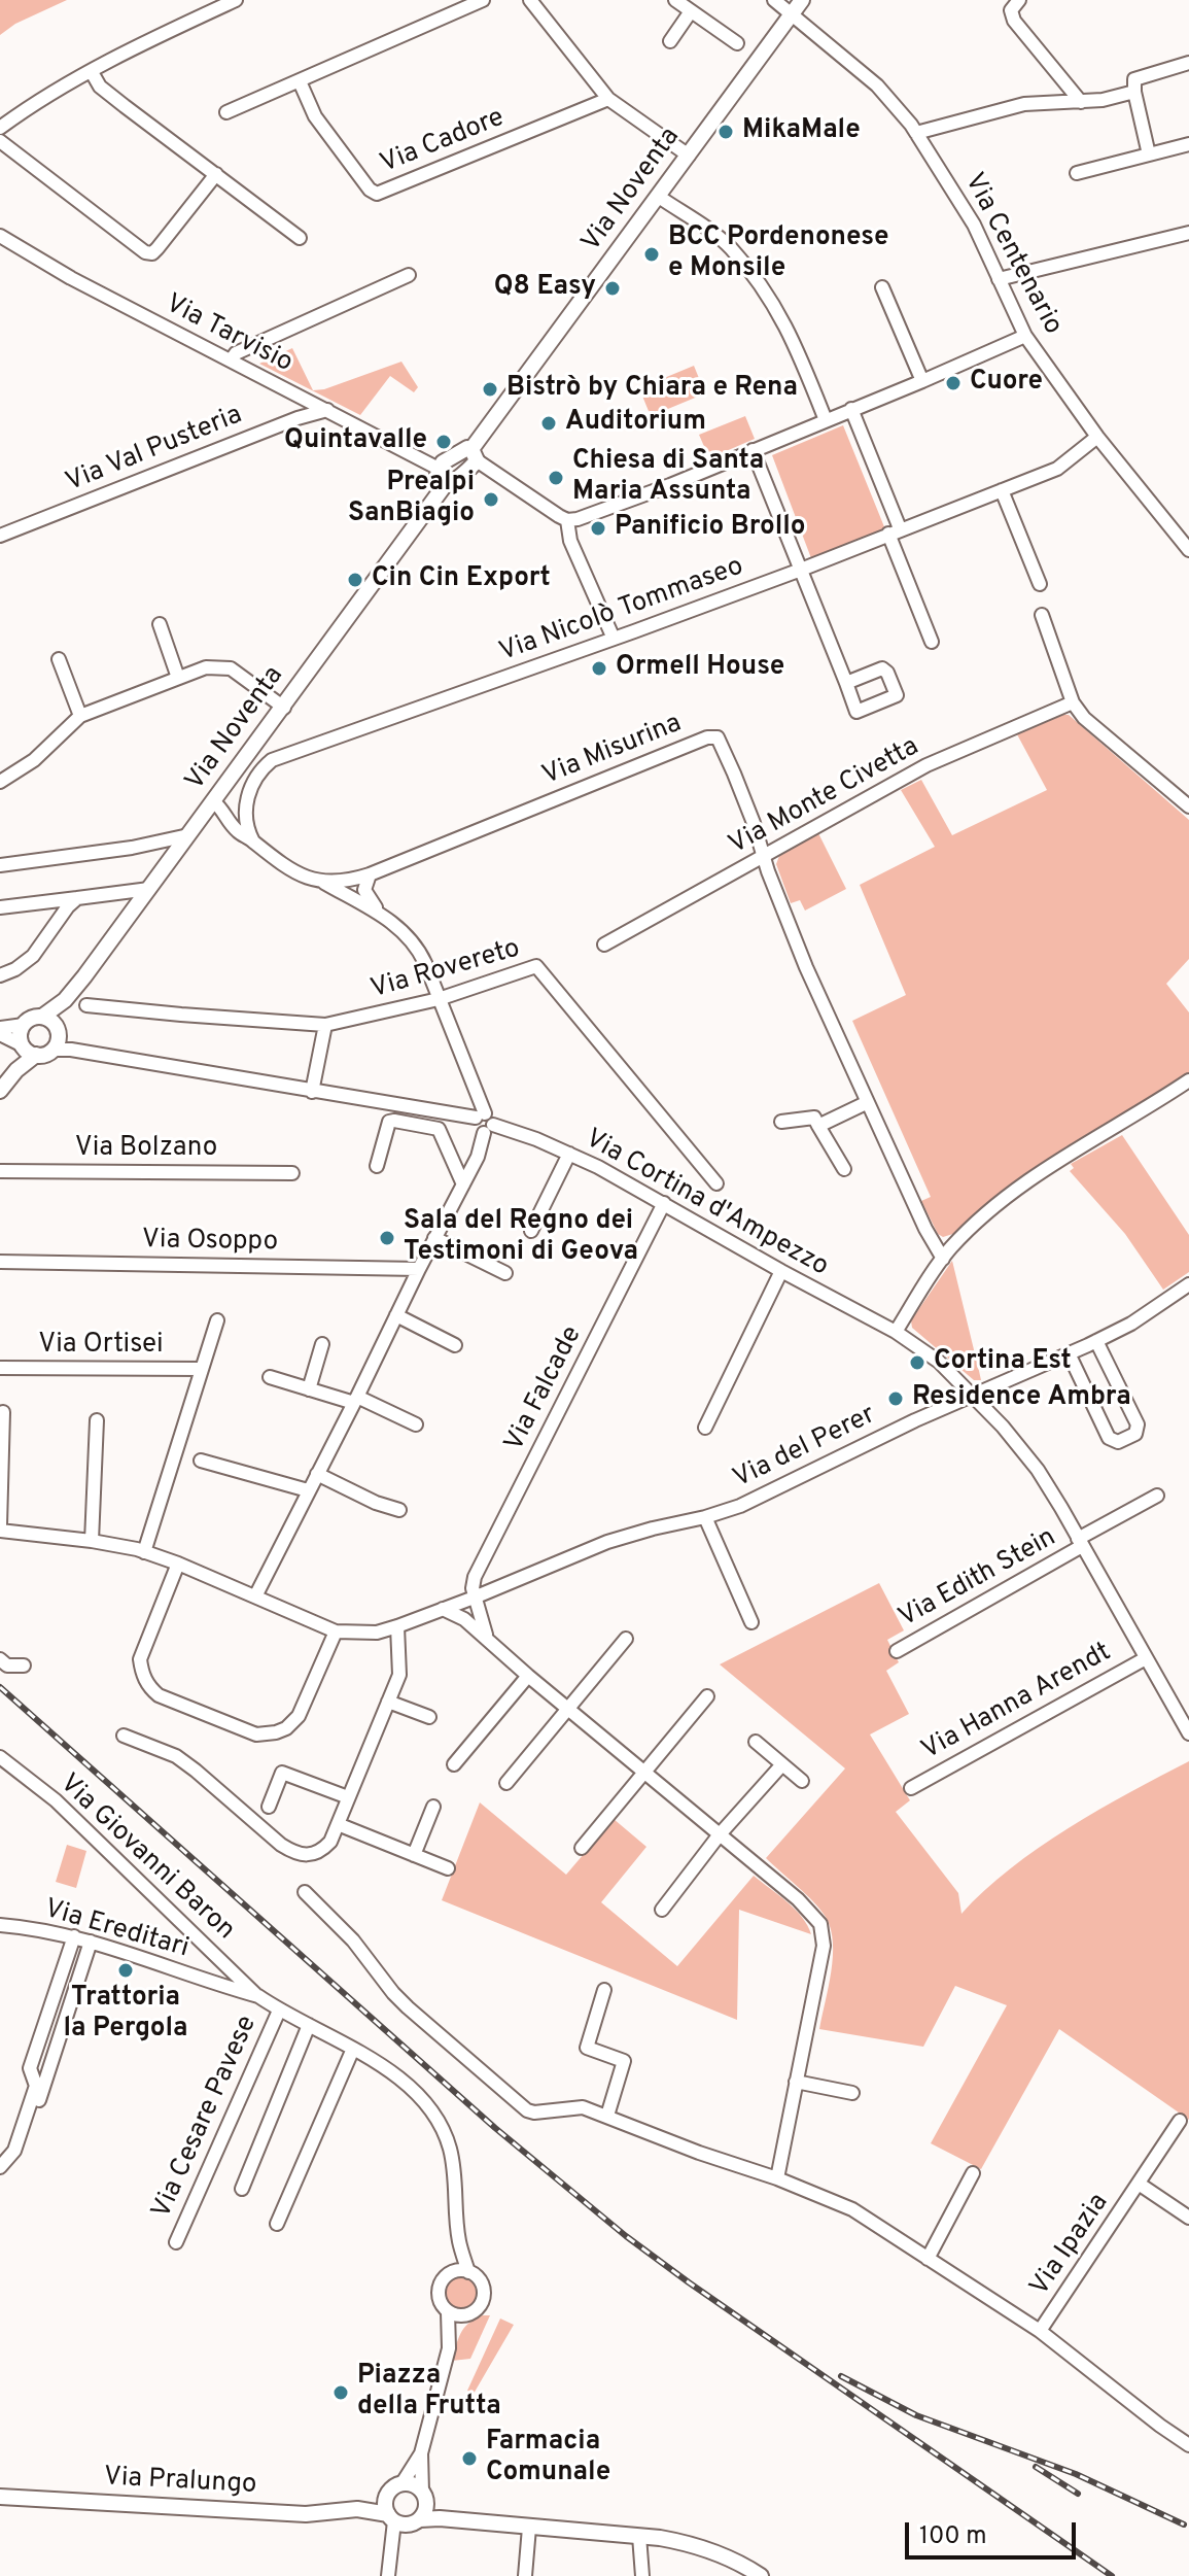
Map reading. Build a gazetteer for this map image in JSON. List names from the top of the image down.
{
  "streets": {
    "street": [
      "Via Cadore",
      "Via Noventa",
      "Via Centenario",
      "Via Tarvisio",
      "Via Val Pusteria",
      "Via Nicolò Tommaseo",
      "Via Misurina",
      "Via Monte Civetta",
      "Via Rovereto",
      "Via Bolzano",
      "Via Cortina d'Ampezzo",
      "Via Osoppo",
      "Via Ortisei",
      "Via Falcade",
      "Via del Perer",
      "Via Edith Stein",
      "Via Hanna Arendt",
      "Via Giovanni Baron",
      "Via Ereditari",
      "Via Cesare Pavese",
      "Via Ipazia",
      "Via Pralungo"
    ]
  },
  "crossings": [
    ["Via Noventa", "Via Centenario"],
    ["Via Noventa", "Via Misurina"],
    ["Via Noventa", "Via Cortina d'Ampezzo"],
    ["Via Centenario", "Via Nicolò Tommaseo"],
    ["Via Tarvisio", "Via Val Pusteria"],
    ["Via Misurina", "Via Monte Civetta"],
    ["Via Cortina d'Ampezzo", "Via Falcade"],
    ["Via Cortina d'Ampezzo", "Via del Perer"],
    ["Via Cortina d'Ampezzo", "Via Edith Stein"],
    ["Via Cortina d'Ampezzo", "Via Hanna Arendt"],
    ["Via Ortisei", "Via del Perer"],
    ["Via Falcade", "Via del Perer"],
    ["Via Giovanni Baron", "Via Ereditari"],
    ["Via Ereditari", "Via Cesare Pavese"],
    ["Via Ereditari", "Via Pralungo"]
  ],
  "places": [
    "MikaMale",
    "BCC Pordenonese e Monsile",
    "Q8 Easy",
    "Cuore",
    "Bistrò by Chiara e Rena",
    "Auditorium",
    "Quintavalle",
    "Chiesa di Santa Maria Assunta",
    "Prealpi SanBiagio",
    "Panificio Brollo",
    "Cin Cin Export",
    "Ormell House",
    "Sala del Regno dei Testimoni di Geova",
    "Cortina Est",
    "Residence Ambra",
    "Trattoria la Pergola",
    "Piazza della Frutta",
    "Farmacia Comunale"
  ],
  "scale_bar": "100 m"
}
